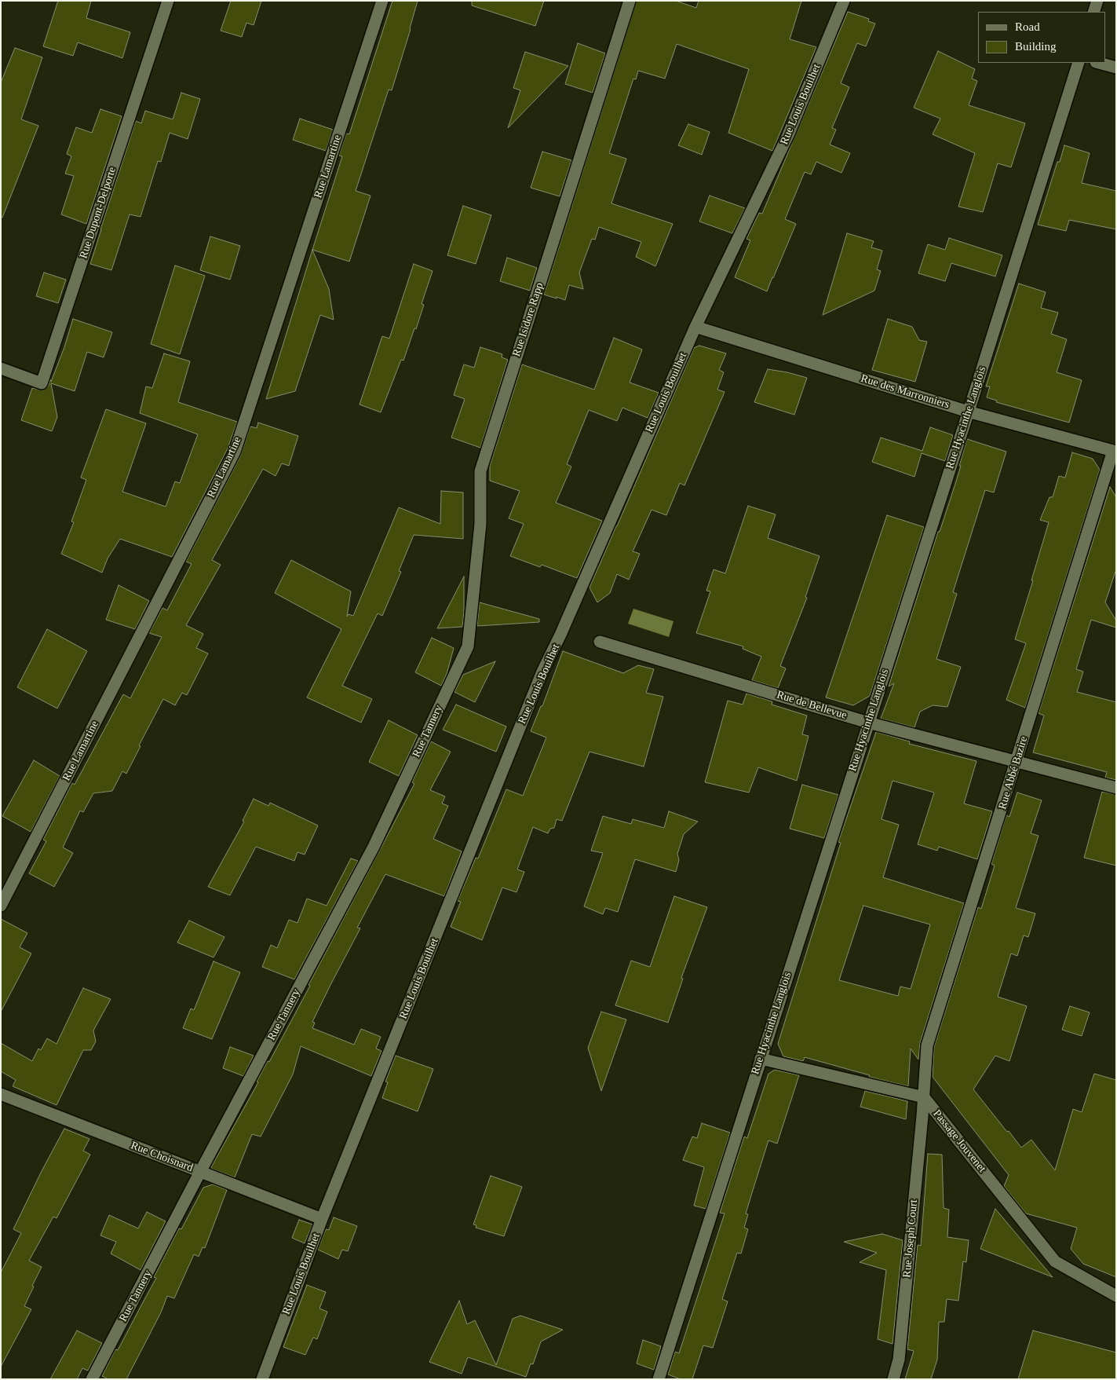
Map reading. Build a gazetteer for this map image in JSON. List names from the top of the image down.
{
  "streets": {
    "street": [
      "Rue Louis Bouilhet",
      "Rue Lamartine",
      "Rue Dupont-Delporte",
      "Rue Isidore Rapp",
      "Rue des Marronniers",
      "Rue Hyacinthe Langlois",
      "Rue de Bellevue",
      "Rue Tannery",
      "Rue Abbé Bazire",
      "Passage Jouvenet",
      "Rue Choisnard",
      "Rue Joseph Court"
    ]
  },
  "crossings": [
    ["Rue Louis Bouilhet", "Rue des Marronniers"],
    ["Rue Louis Bouilhet", "Rue Choisnard"],
    ["Rue Isidore Rapp", "Rue Tannery"],
    ["Rue des Marronniers", "Rue Hyacinthe Langlois"],
    ["Rue des Marronniers", "Rue Abbé Bazire"],
    ["Rue Hyacinthe Langlois", "Rue de Bellevue"],
    ["Rue de Bellevue", "Rue Abbé Bazire"],
    ["Rue Tannery", "Rue Choisnard"],
    ["Rue Abbé Bazire", "Passage Jouvenet"],
    ["Rue Abbé Bazire", "Rue Joseph Court"],
    ["Passage Jouvenet", "Rue Joseph Court"]
  ],
  "legend": ["Road", "Building"]
}
